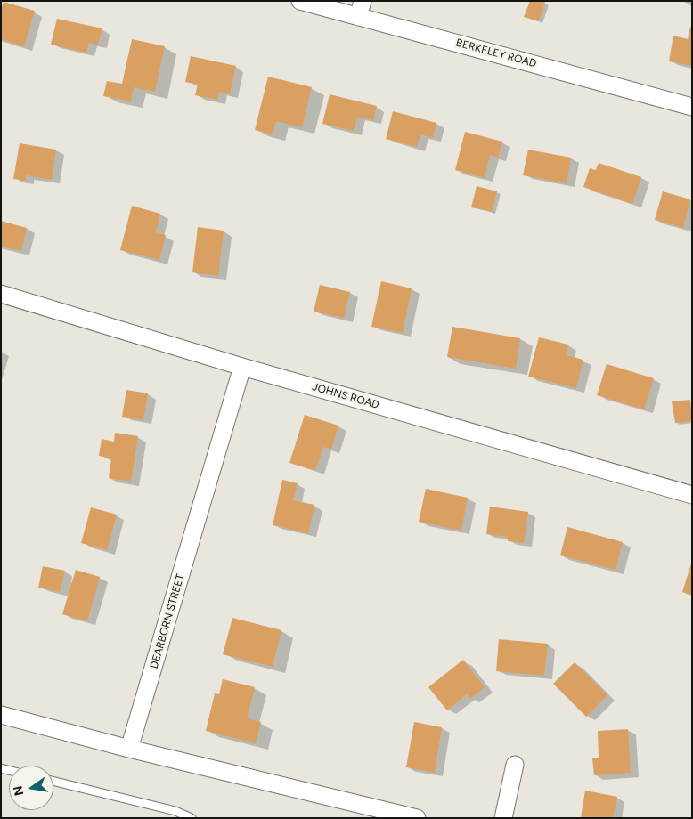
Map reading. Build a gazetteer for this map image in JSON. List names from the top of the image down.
{
  "streets": {
    "street": ["BERKELEY ROAD", "JOHNS ROAD", "DEARBORN STREET"]
  },
  "crossings": [
    ["JOHNS ROAD", "DEARBORN STREET"]
  ],
  "north": "left"
}
